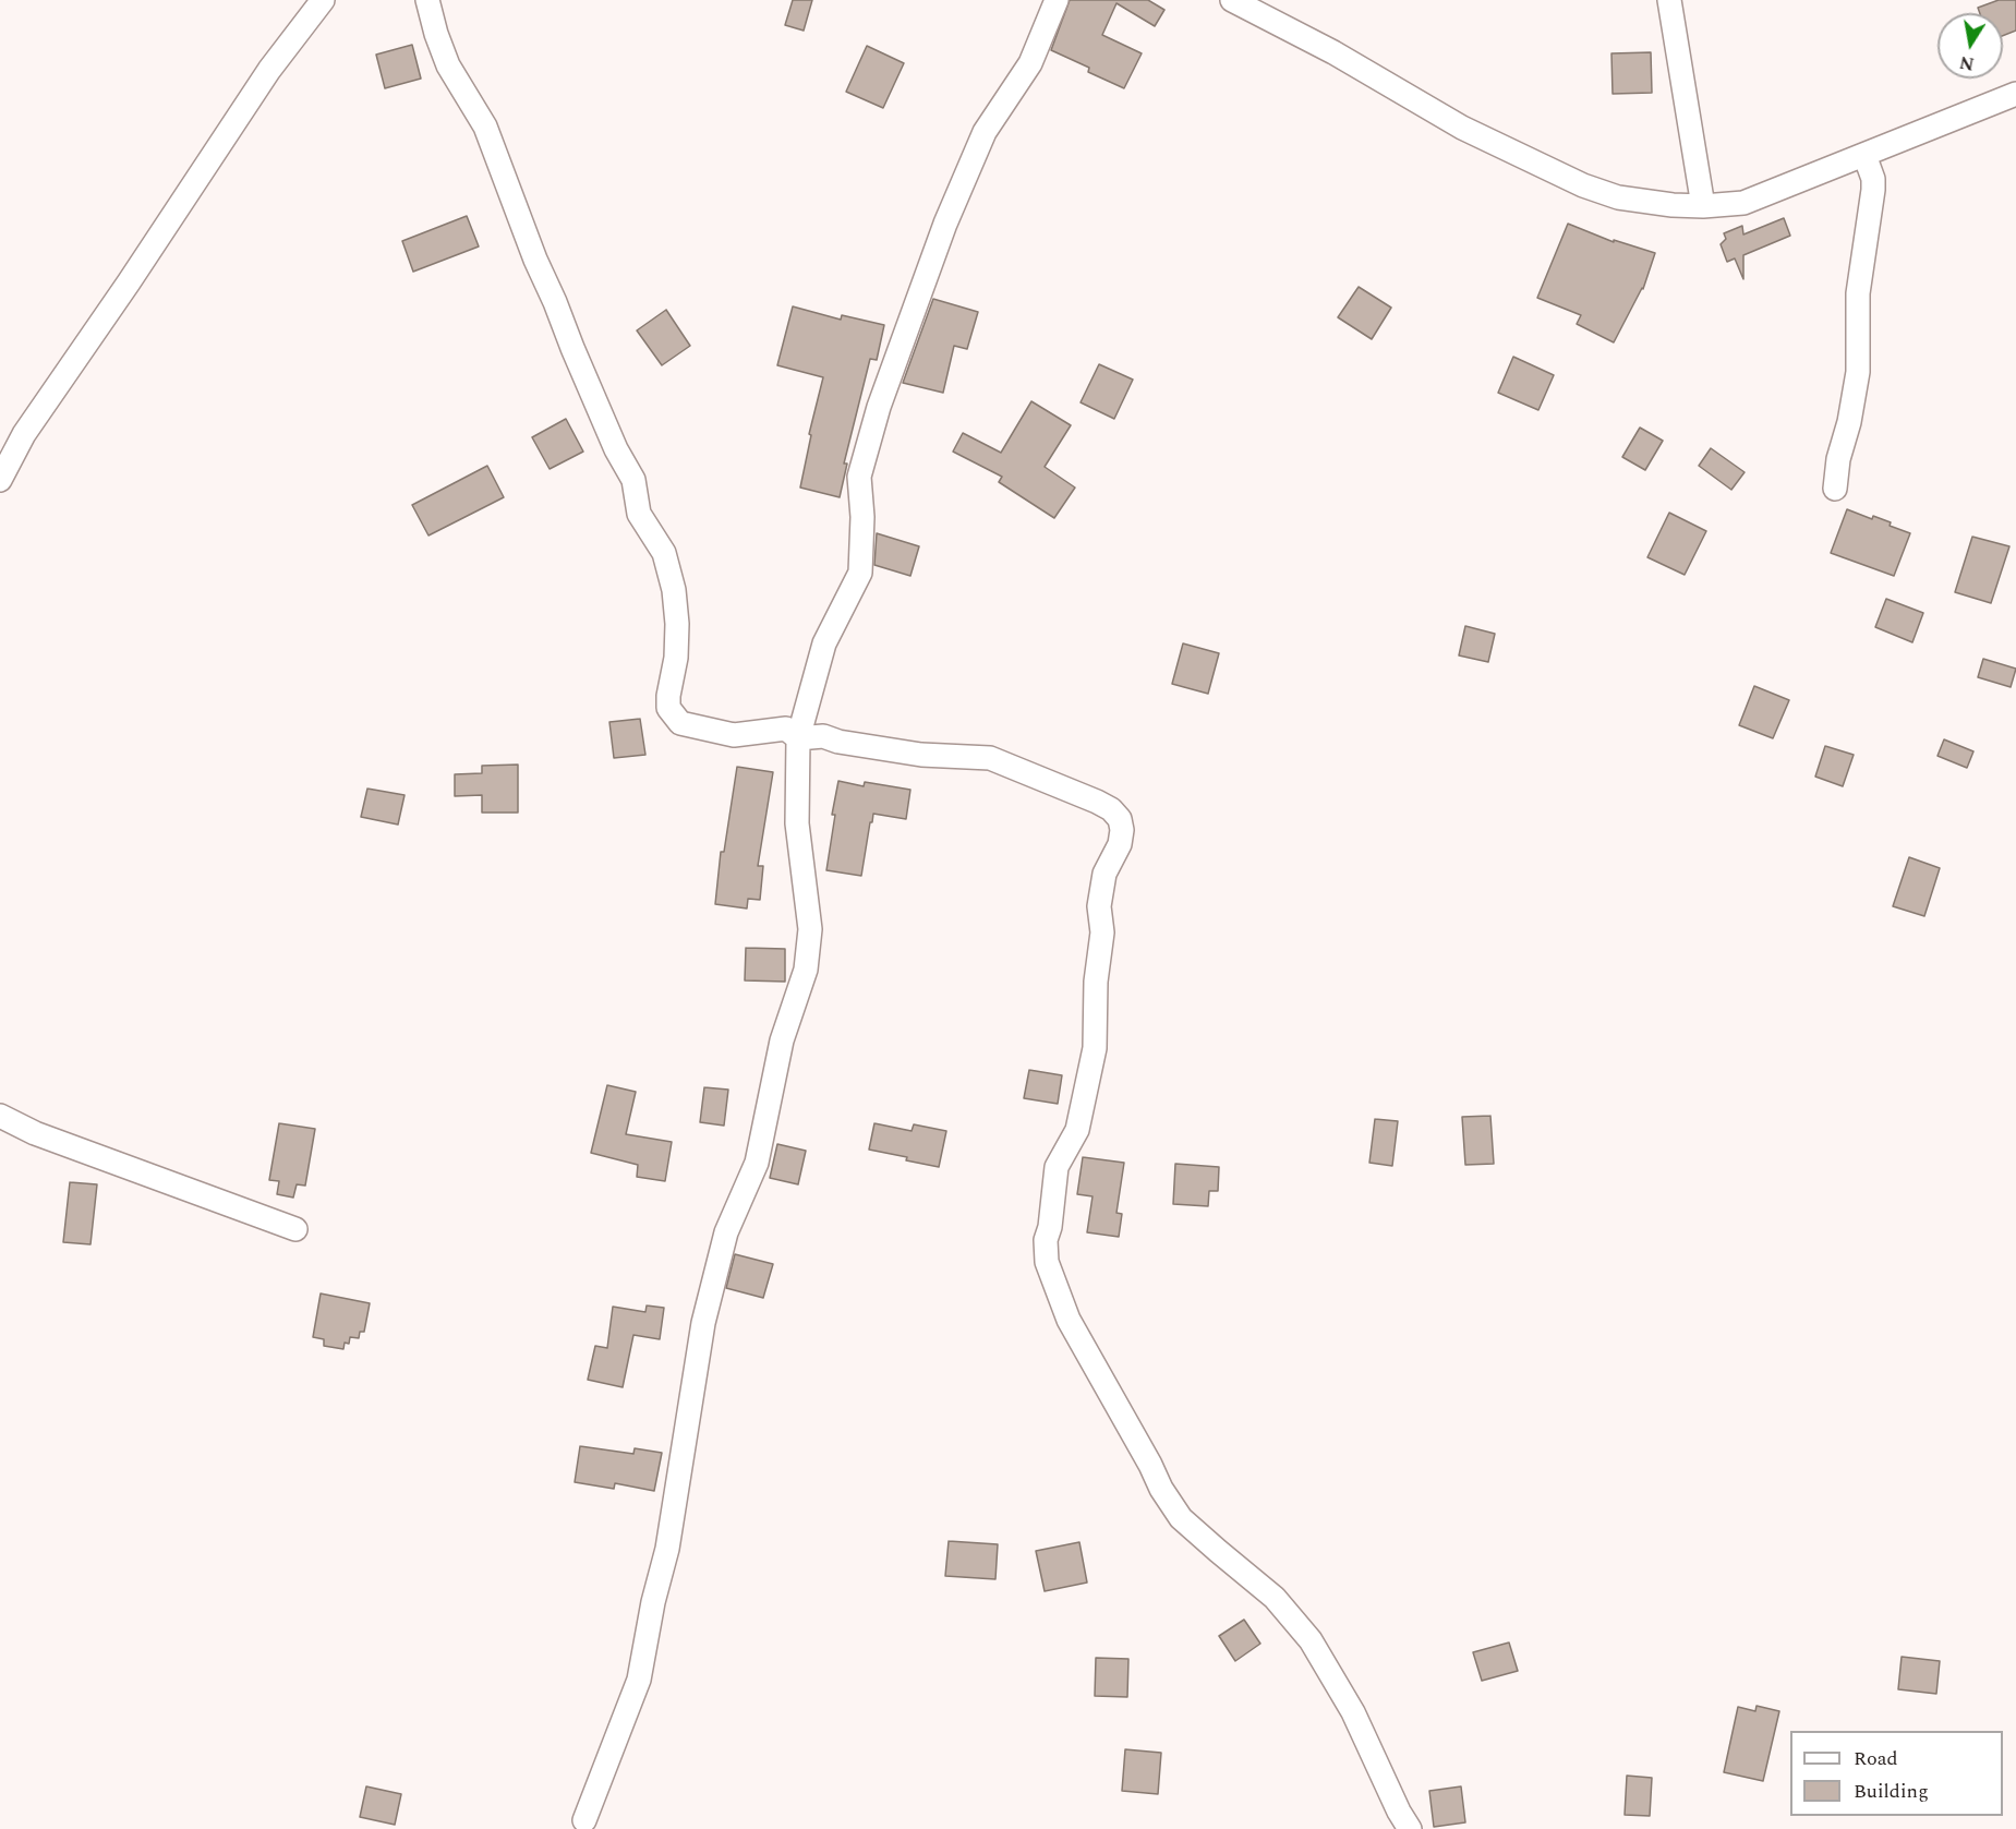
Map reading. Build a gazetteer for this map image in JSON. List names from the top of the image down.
{
  "legend": ["Road", "Building"],
  "north": "bottom"
}
